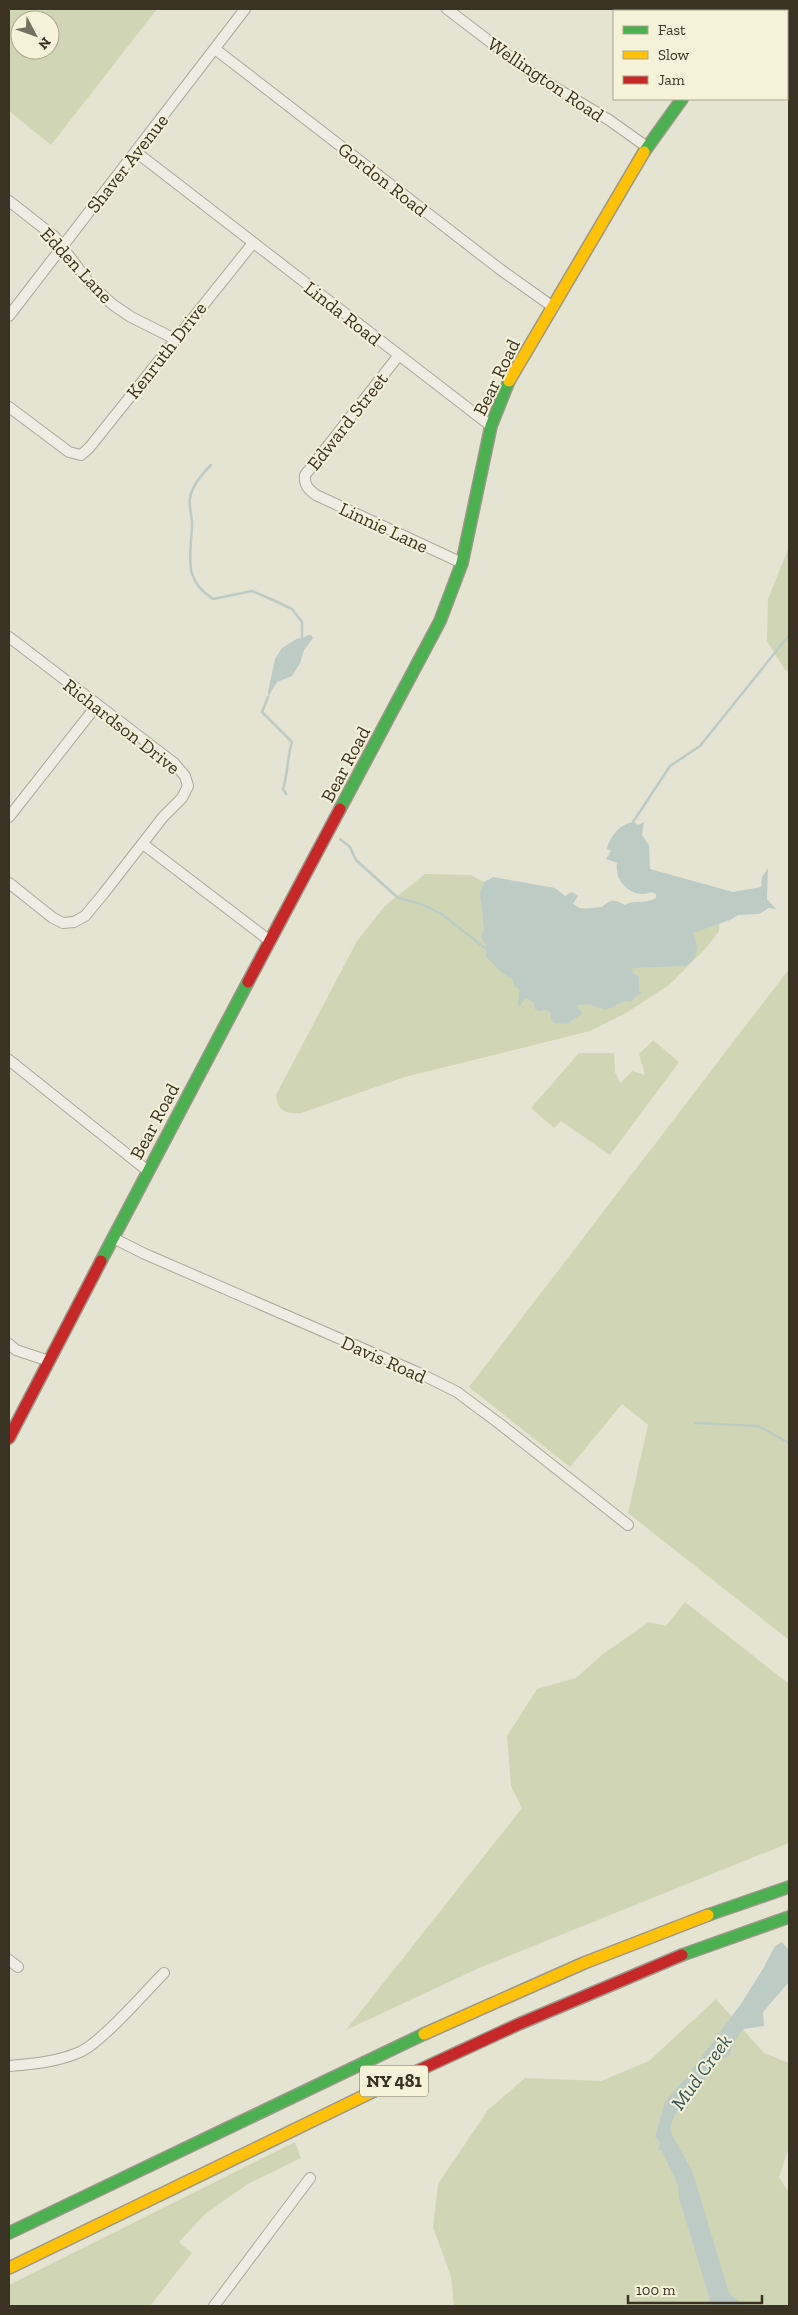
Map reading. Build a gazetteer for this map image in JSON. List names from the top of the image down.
{
  "streets": {
    "main road": ["Bear Road", "NY 481"],
    "street": [
      "Wellington Road",
      "Shaver Avenue",
      "Gordon Road",
      "Edden Lane",
      "Linda Road",
      "Kenruth Drive",
      "Edward Street",
      "Linnie Lane",
      "Richardson Drive",
      "Davis Road"
    ]
  },
  "crossings": [
    ["Wellington Road", "Bear Road"],
    ["Shaver Avenue", "Gordon Road"],
    ["Shaver Avenue", "Edden Lane"],
    ["Shaver Avenue", "Linda Road"],
    ["Gordon Road", "Bear Road"],
    ["Edden Lane", "Kenruth Drive"],
    ["Linda Road", "Kenruth Drive"],
    ["Linda Road", "Bear Road"],
    ["Linda Road", "Edward Street"],
    ["Bear Road", "Linnie Lane"],
    ["Bear Road", "Davis Road"],
    ["Edward Street", "Linnie Lane"]
  ],
  "water": ["Mud Creek"],
  "legend": ["Fast", "Slow", "Jam"],
  "scale_bar": "100 m",
  "north": "bottom right"
}
